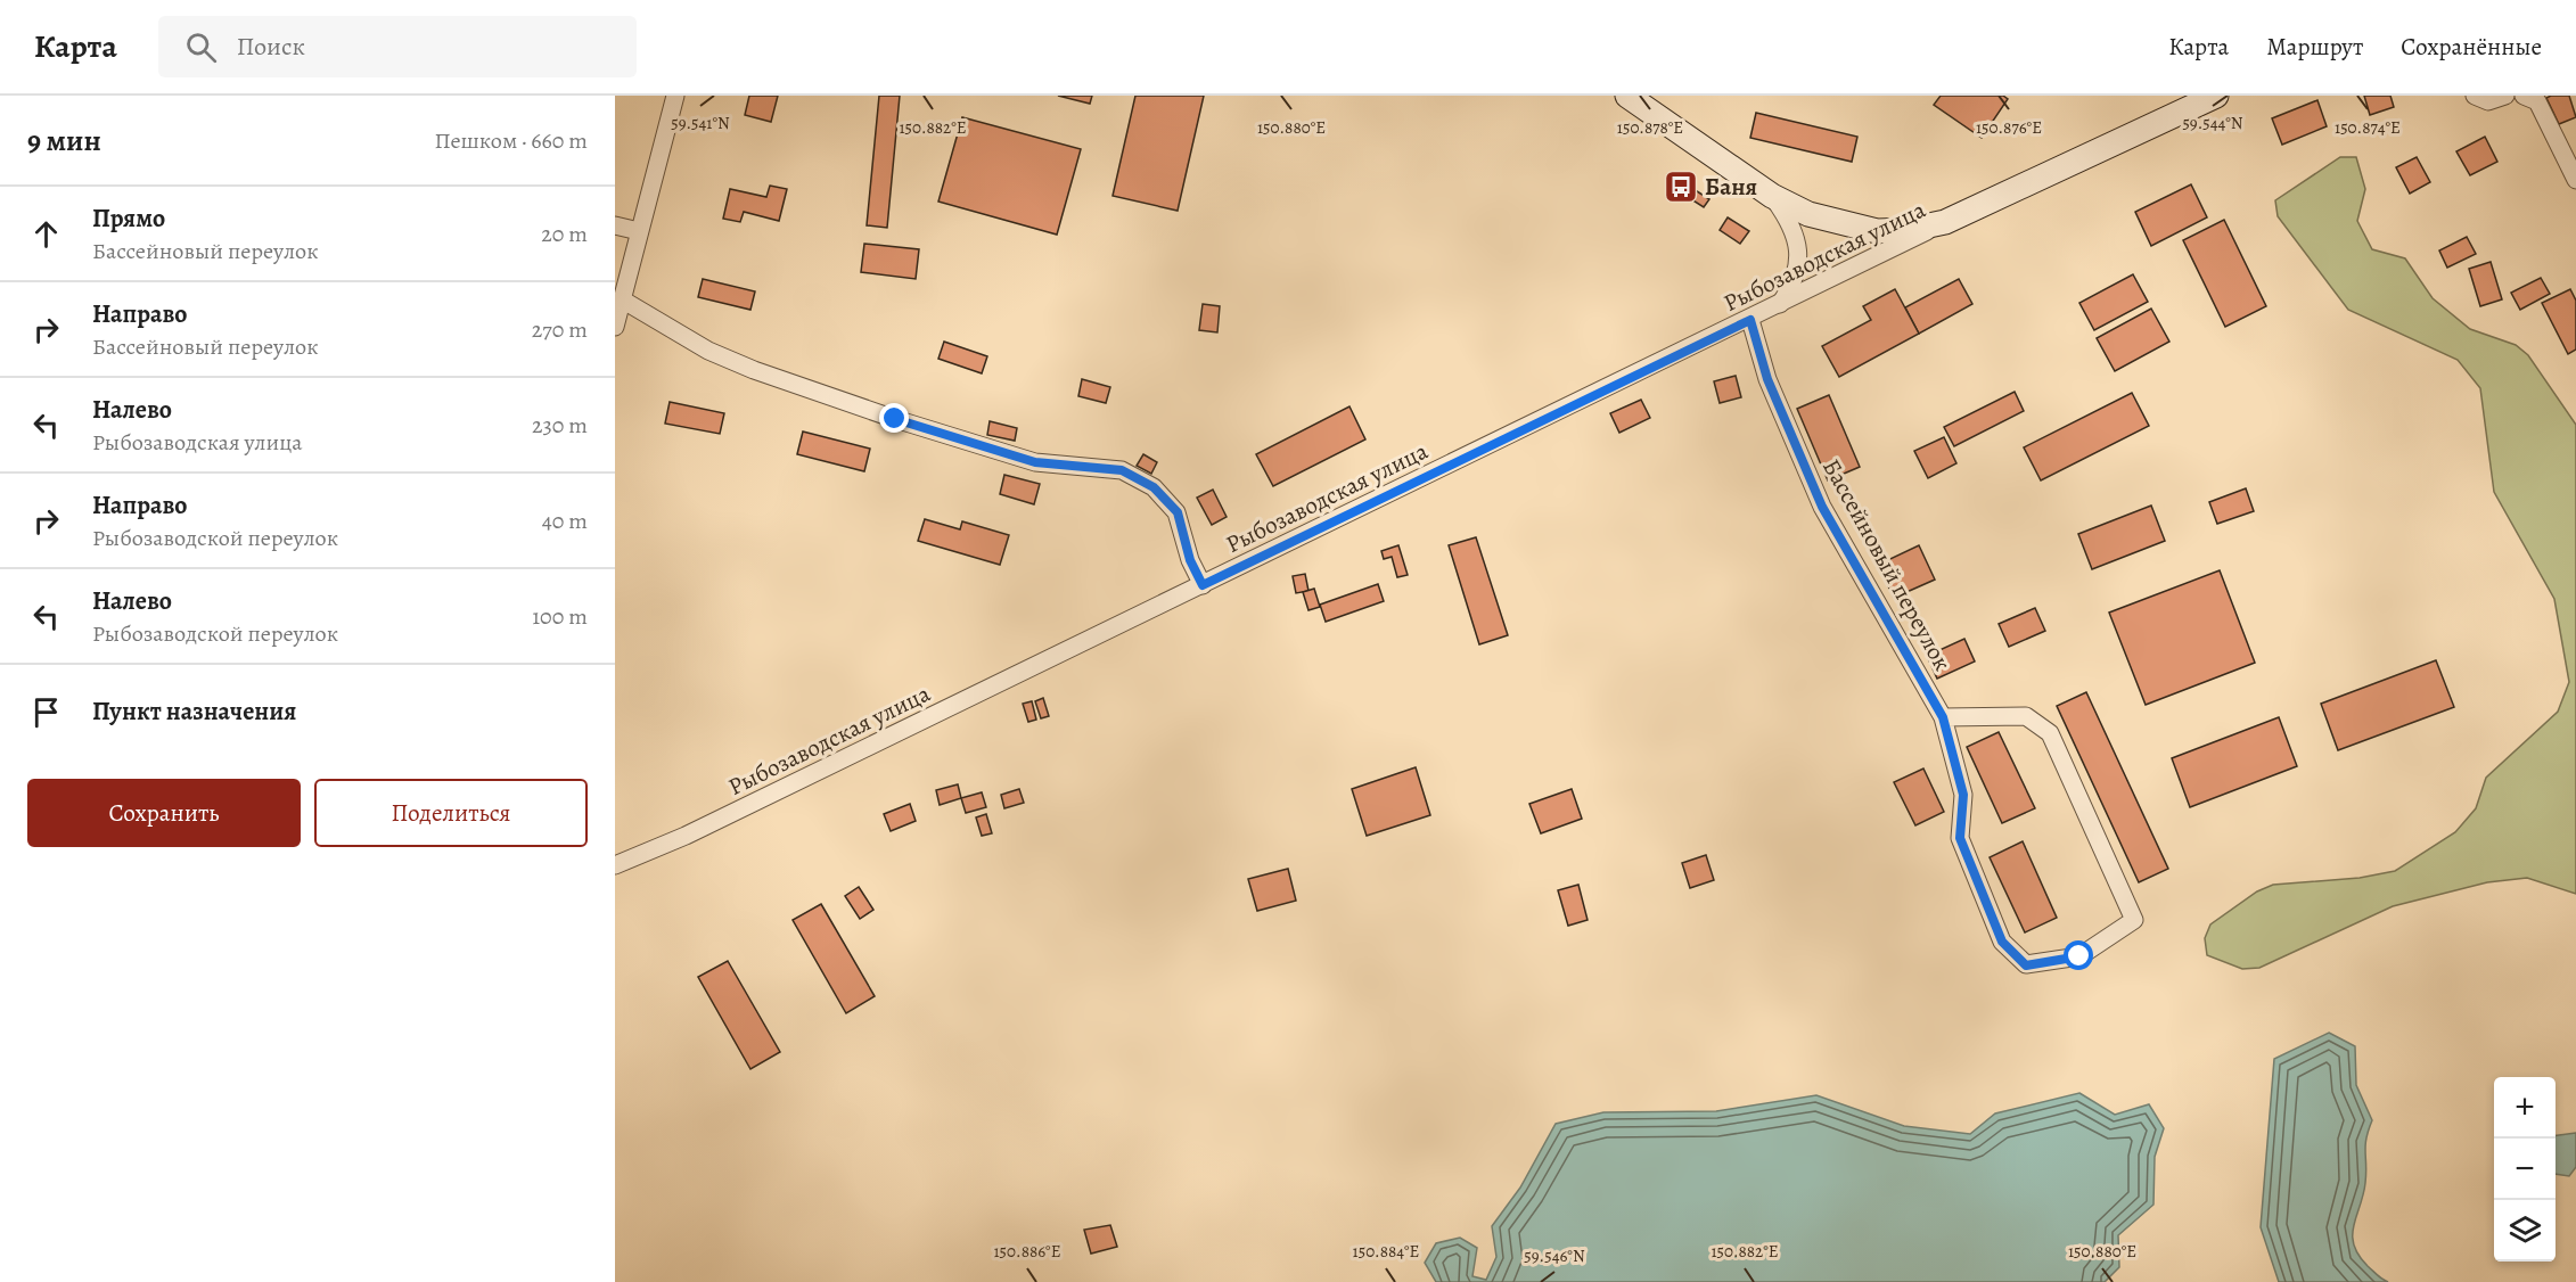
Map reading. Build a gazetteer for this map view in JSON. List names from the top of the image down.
{
  "streets": {
    "street": ["Рыбозаводская улица", "Бассейновый переулок"]
  },
  "crossings": [
    ["Рыбозаводская улица", "Бассейновый переулок"]
  ],
  "places": {
    "bus stop": ["Баня"]
  },
  "page": {
    "header": "Карта",
    "search": "Поиск",
    "nav": ["Карта", "Маршрут", "Сохранённые"],
    "heading": ["9 мин", "Пешком · 660 m"],
    "list": [
      ["Прямо", "Бассейновый переулок", "20 m"],
      ["Направо", "Бассейновый переулок", "270 m"],
      ["Налево", "Рыбозаводская улица", "230 m"],
      ["Направо", "Рыбозаводской переулок", "40 m"],
      ["Налево", "Рыбозаводской переулок", "100 m"],
      "Пункт назначения"
    ],
    "buttons": ["Сохранить", "Поделиться"],
    "map_buttons": ["+", "−"]
  },
  "coordinates": [
    "59.541°N",
    "59.544°N",
    "150.882°E",
    "150.880°E",
    "150.878°E",
    "150.876°E",
    "150.874°E",
    "150.886°E",
    "150.884°E",
    "59.546°N"
  ]
}
